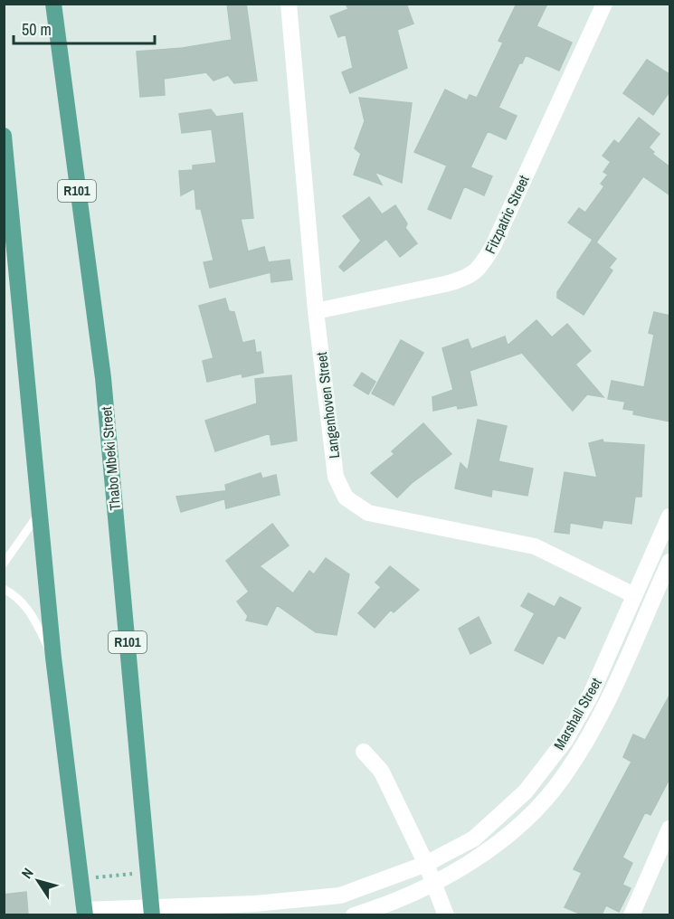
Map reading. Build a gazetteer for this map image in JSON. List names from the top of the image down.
{
  "streets": {
    "main road": ["R101", "Thabo Mbeki Street"],
    "street": ["Fitzpatric Street", "Langenhoven Street", "Marshall Street"]
  },
  "crossings": [
    ["Fitzpatric Street", "Langenhoven Street"],
    ["Langenhoven Street", "Marshall Street"],
    ["Thabo Mbeki Street", "Marshall Street"]
  ],
  "scale_bar": "50 m",
  "north": "top left"
}
